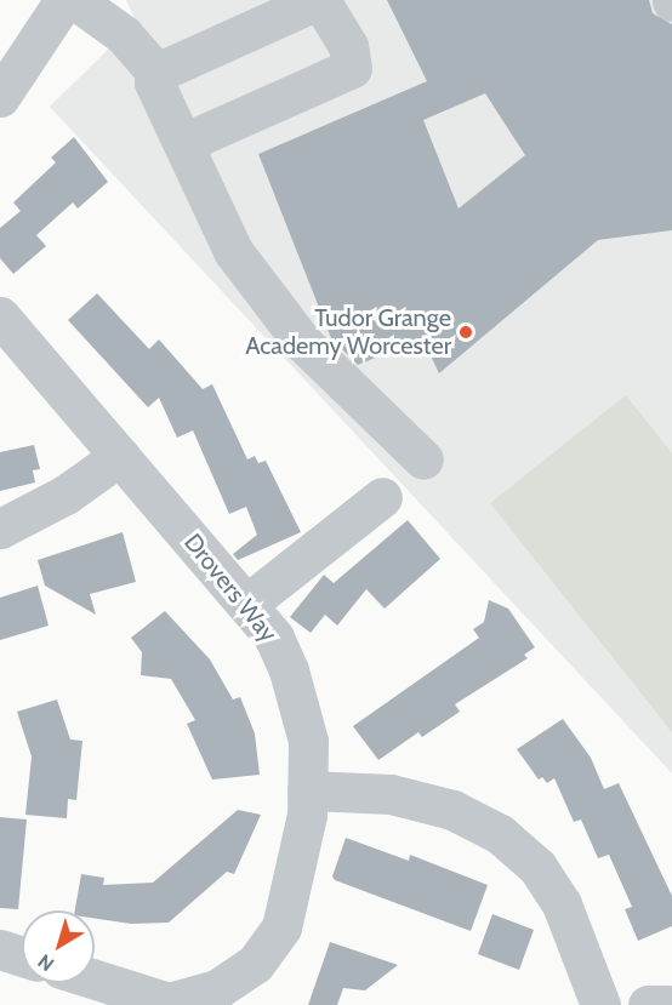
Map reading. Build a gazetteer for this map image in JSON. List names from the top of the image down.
{
  "streets": {
    "street": ["Drovers Way"]
  },
  "places": ["Tudor Grange Academy Worcester"],
  "north": "bottom left"
}
